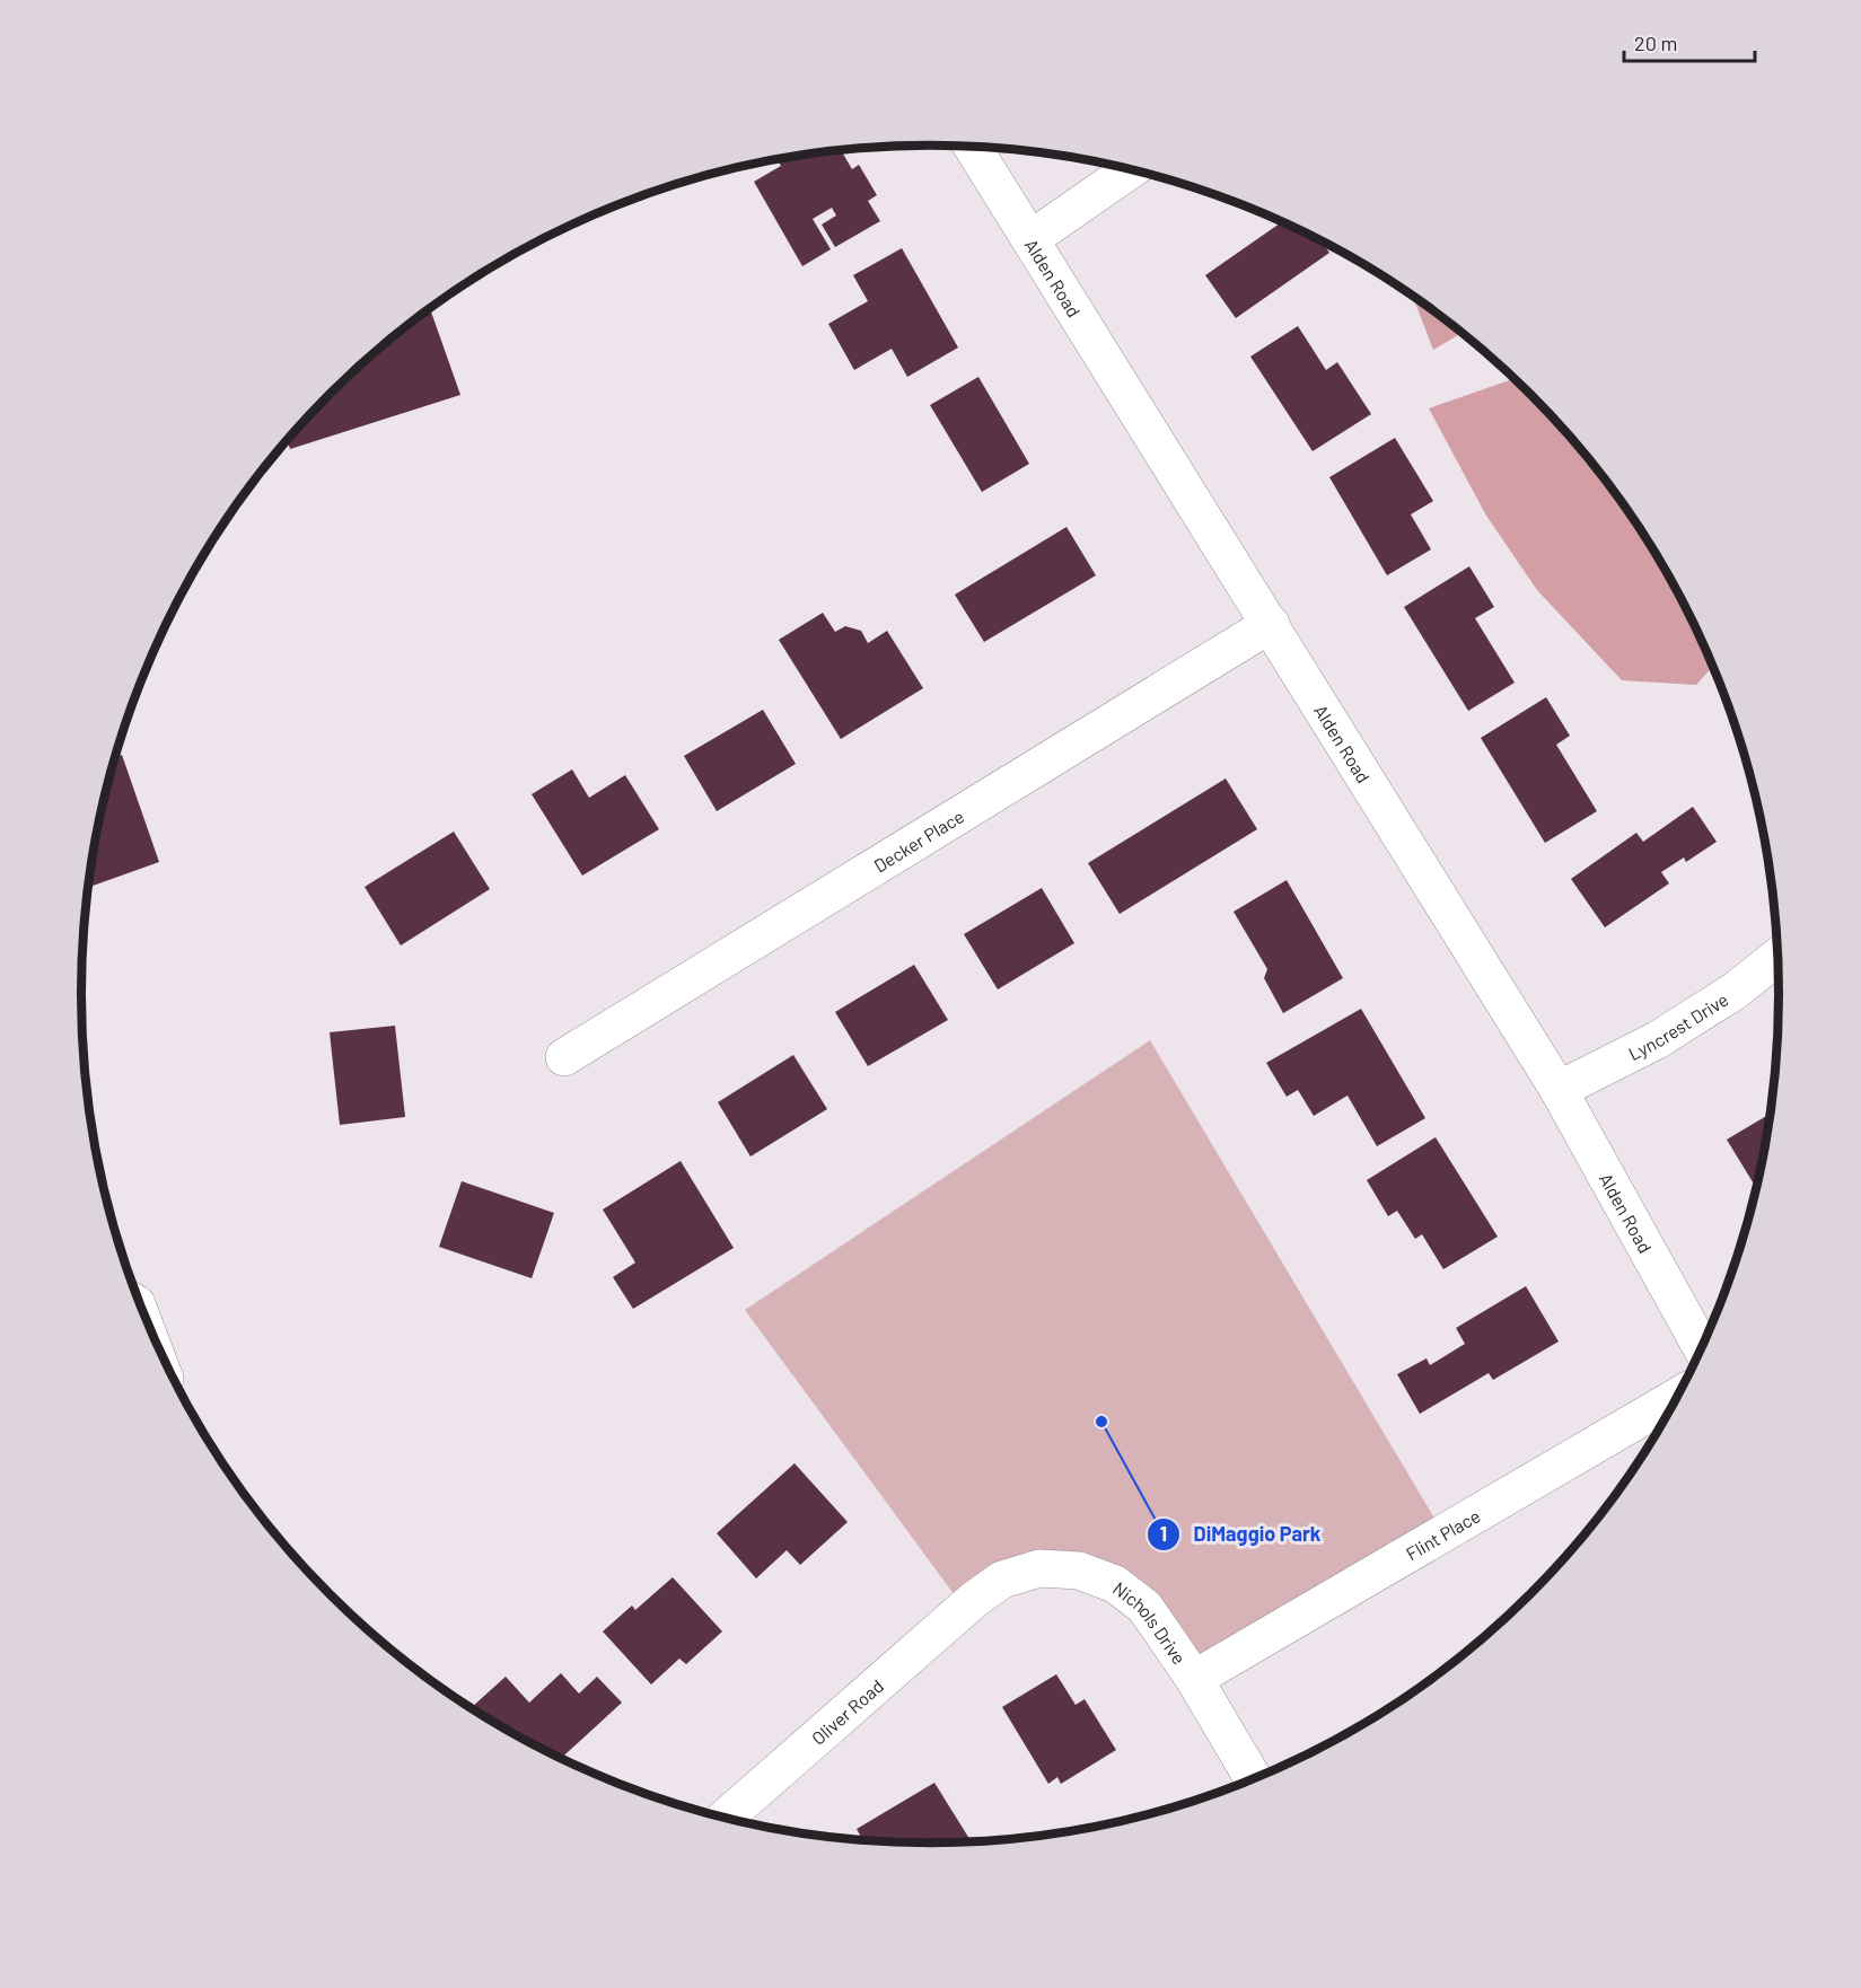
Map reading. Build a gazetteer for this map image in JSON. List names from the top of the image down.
{
  "streets": {
    "street": [
      "Alden Road",
      "Decker Place",
      "Lyncrest Drive",
      "Flint Place",
      "Nichols Drive",
      "Oliver Road"
    ]
  },
  "crossings": [
    ["Alden Road", "Decker Place"],
    ["Alden Road", "Lyncrest Drive"],
    ["Flint Place", "Nichols Drive"],
    ["Nichols Drive", "Oliver Road"]
  ],
  "places": ["DiMaggio Park"],
  "scale_bar": "20 m"
}
